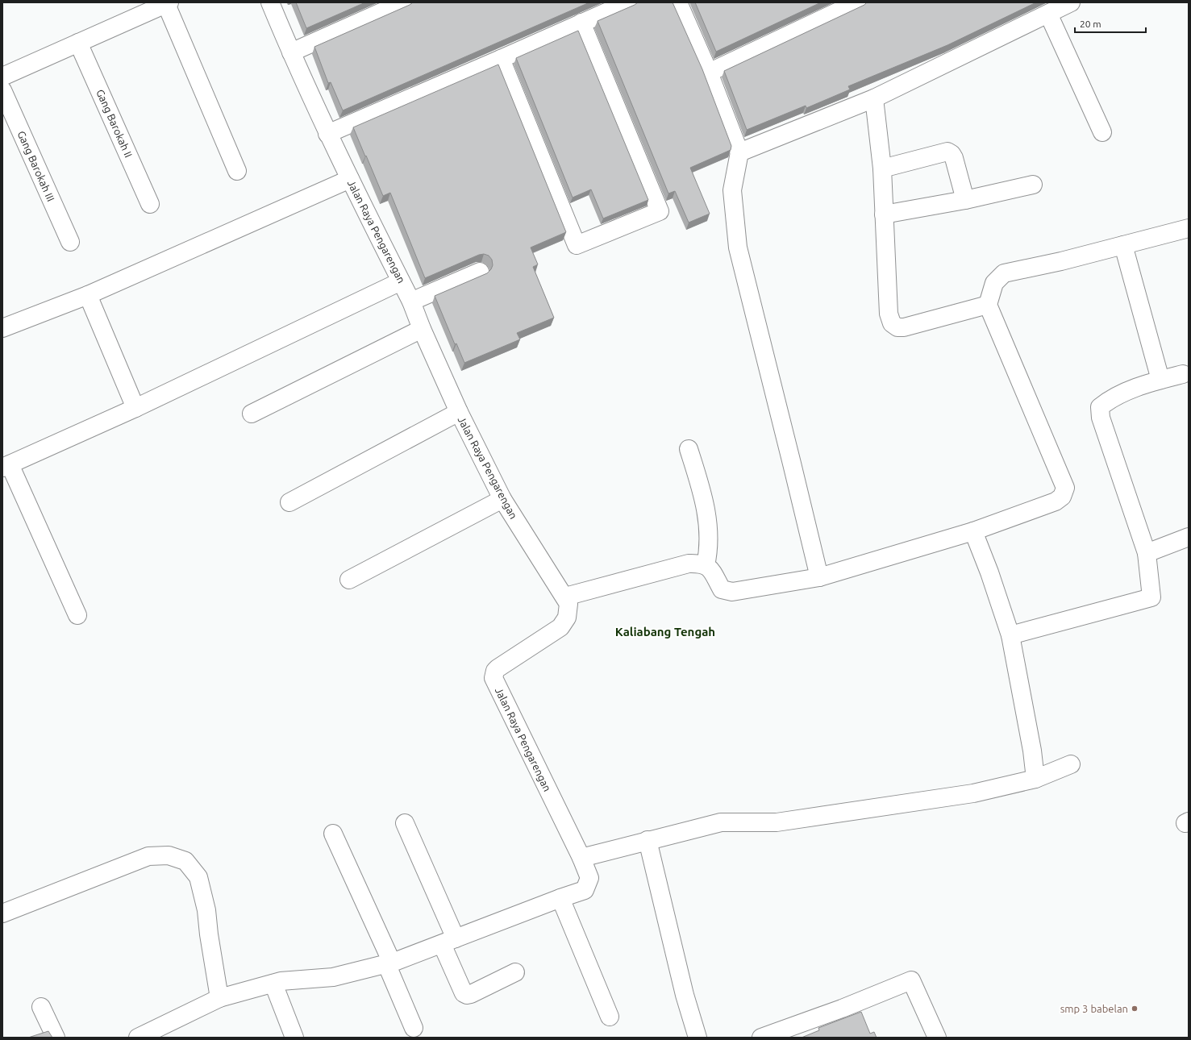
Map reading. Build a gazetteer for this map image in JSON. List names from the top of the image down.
{
  "streets": {
    "street": ["Gang Barokah II", "Gang Barokah III", "Jalan Raya Pengarengan"]
  },
  "districts": ["Kaliabang Tengah"],
  "places": ["smp 3 babelan"],
  "scale_bar": "20 m"
}
